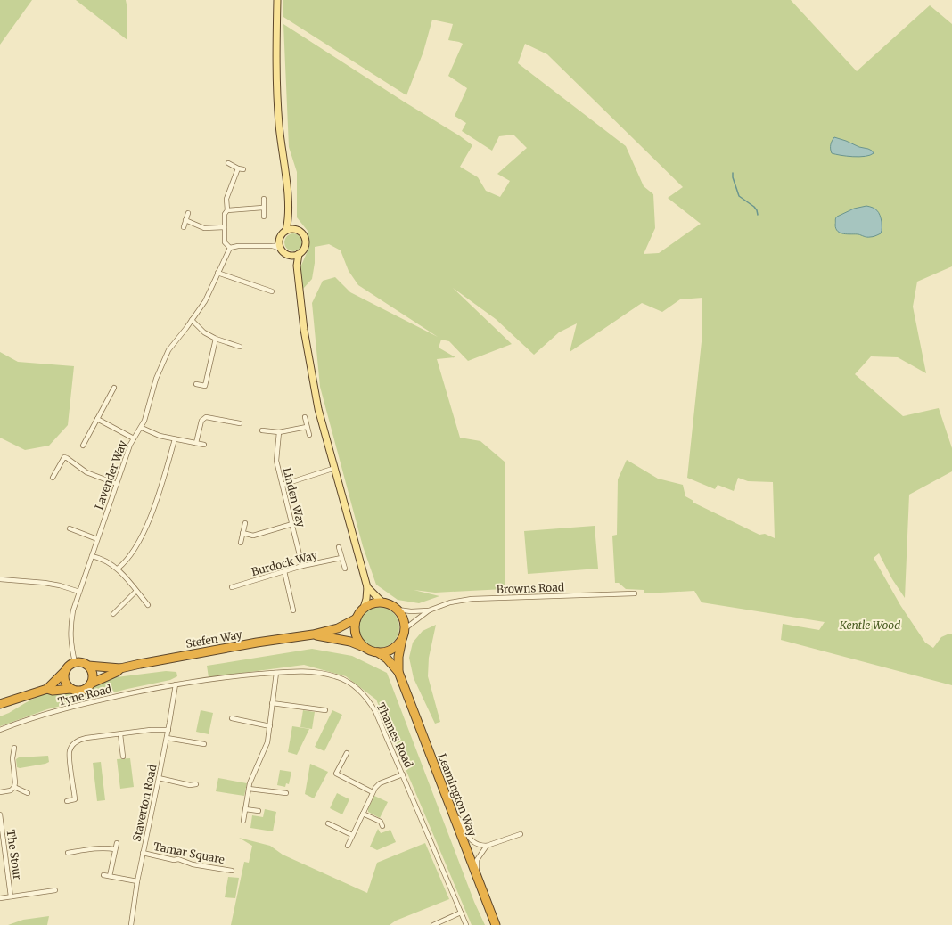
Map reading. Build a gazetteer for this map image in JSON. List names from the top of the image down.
{
  "streets": {
    "highway": ["Stefen Way", "Leamington Way"],
    "street": [
      "Lavender Way",
      "Linden Way",
      "Burdock Way",
      "Browns Road",
      "Tyne Road",
      "Thames Road",
      "Staverton Road",
      "Tamar Square",
      "The Stour"
    ]
  },
  "crossings": [
    ["Lavender Way", "Stefen Way"],
    ["Linden Way", "Burdock Way"],
    ["Browns Road", "Leamington Way"],
    ["Tyne Road", "Thames Road"],
    ["Tyne Road", "Staverton Road"],
    ["Thames Road", "Staverton Road"],
    ["Staverton Road", "Tamar Square"]
  ],
  "parks": ["Kentle Wood"]
}
